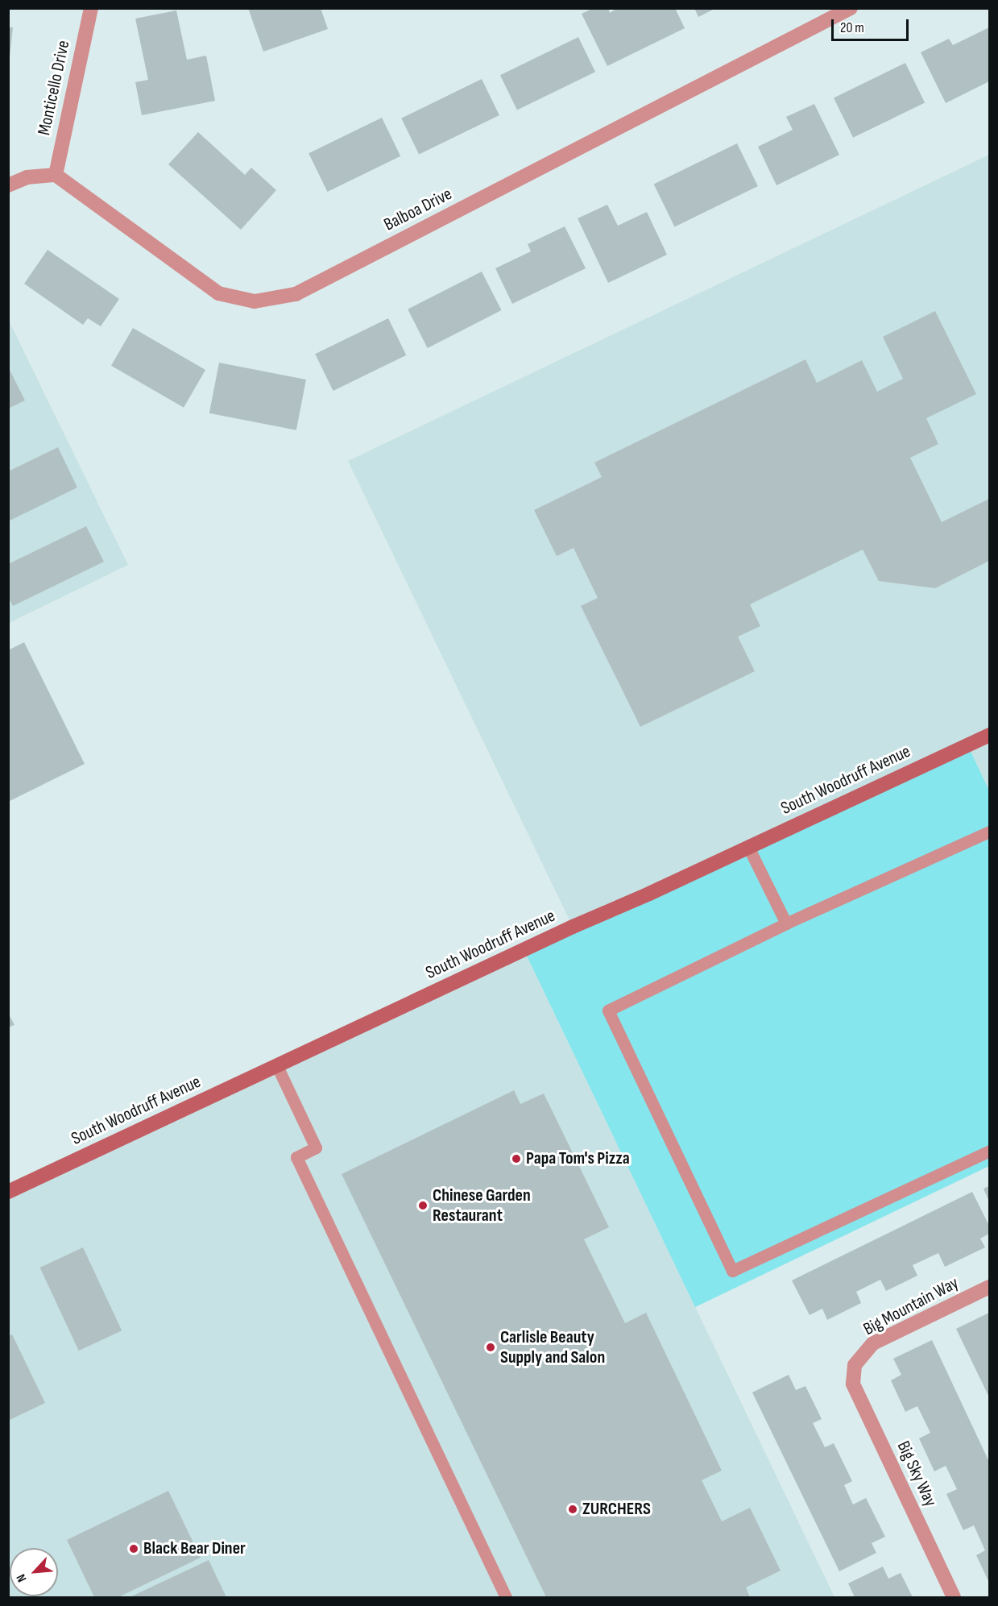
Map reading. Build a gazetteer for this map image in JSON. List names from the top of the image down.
{
  "streets": {
    "main road": ["South Woodruff Avenue"],
    "street": [
      "Monticello Drive",
      "Balboa Drive",
      "Big Mountain Way",
      "Big Sky Way"
    ]
  },
  "crossings": [
    ["Monticello Drive", "Balboa Drive"],
    ["Big Mountain Way", "Big Sky Way"]
  ],
  "places": [
    "Papa Tom's Pizza",
    "Chinese Garden Restaurant",
    "Carlisle Beauty Supply and Salon",
    "ZURCHERS",
    "Black Bear Diner"
  ],
  "scale_bar": "20 m",
  "north": "bottom left"
}
